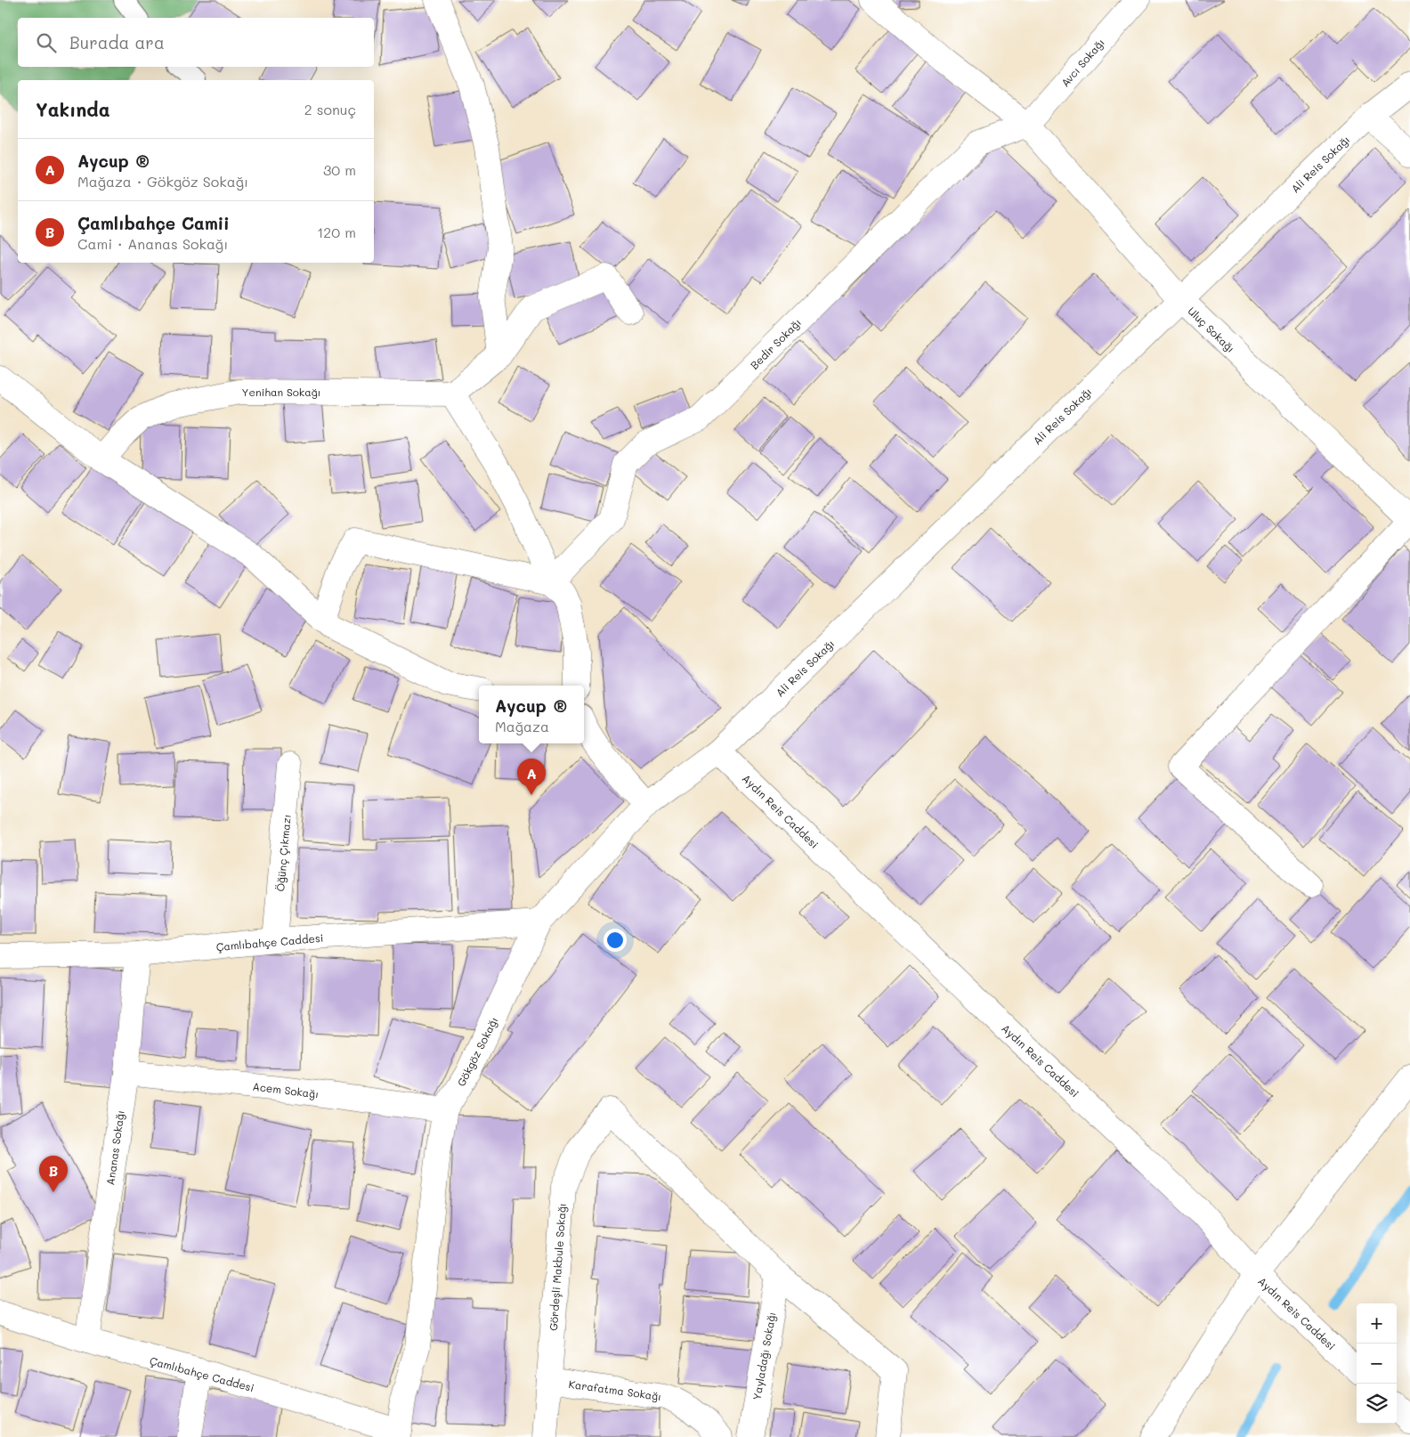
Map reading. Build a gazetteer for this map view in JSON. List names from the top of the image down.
{
  "streets": {
    "street": [
      "Avcı Sokağı",
      "Ali Reis Sokağı",
      "Uluç Sokağı",
      "Bedir Sokağı",
      "Yenihan Sokağı",
      "Aydın Reis Caddesi",
      "Öğünç Çıkmazı",
      "Çamlıbahçe Caddesi",
      "Gökgöz Sokağı",
      "Acem Sokağı",
      "Ananas Sokağı",
      "Gördeşli Makbule Sokağı",
      "Yayladağı Sokağı",
      "Karafatma Sokağı"
    ]
  },
  "crossings": [
    ["Avcı Sokağı", "Uluç Sokağı"],
    ["Avcı Sokağı", "Bedir Sokağı"],
    ["Ali Reis Sokağı", "Uluç Sokağı"],
    ["Ali Reis Sokağı", "Aydın Reis Caddesi"],
    ["Ali Reis Sokağı", "Gökgöz Sokağı"],
    ["Uluç Sokağı", "Bedir Sokağı"],
    ["Aydın Reis Caddesi", "Gökgöz Sokağı"],
    ["Öğünç Çıkmazı", "Çamlıbahçe Caddesi"],
    ["Çamlıbahçe Caddesi", "Gökgöz Sokağı"],
    ["Çamlıbahçe Caddesi", "Ananas Sokağı"],
    ["Gökgöz Sokağı", "Acem Sokağı"],
    ["Acem Sokağı", "Ananas Sokağı"],
    ["Gördeşli Makbule Sokağı", "Yayladağı Sokağı"],
    ["Gördeşli Makbule Sokağı", "Karafatma Sokağı"]
  ],
  "page": {
    "search": "Burada ara",
    "heading": ["Yakında", "2 sonuç"],
    "list": [
      {
        "mark": "A",
        "name": "Aycup ®",
        "note": "Mağaza · Gökgöz Sokağı",
        "value": "30 m"
      },
      {
        "mark": "B",
        "name": "Çamlıbahçe Camii",
        "note": "Cami · Ananas Sokağı",
        "value": "120 m"
      }
    ],
    "popup": ["Aycup ®", "Mağaza"],
    "pins": ["A", "B"],
    "map_buttons": ["+", "−"]
  }
}
